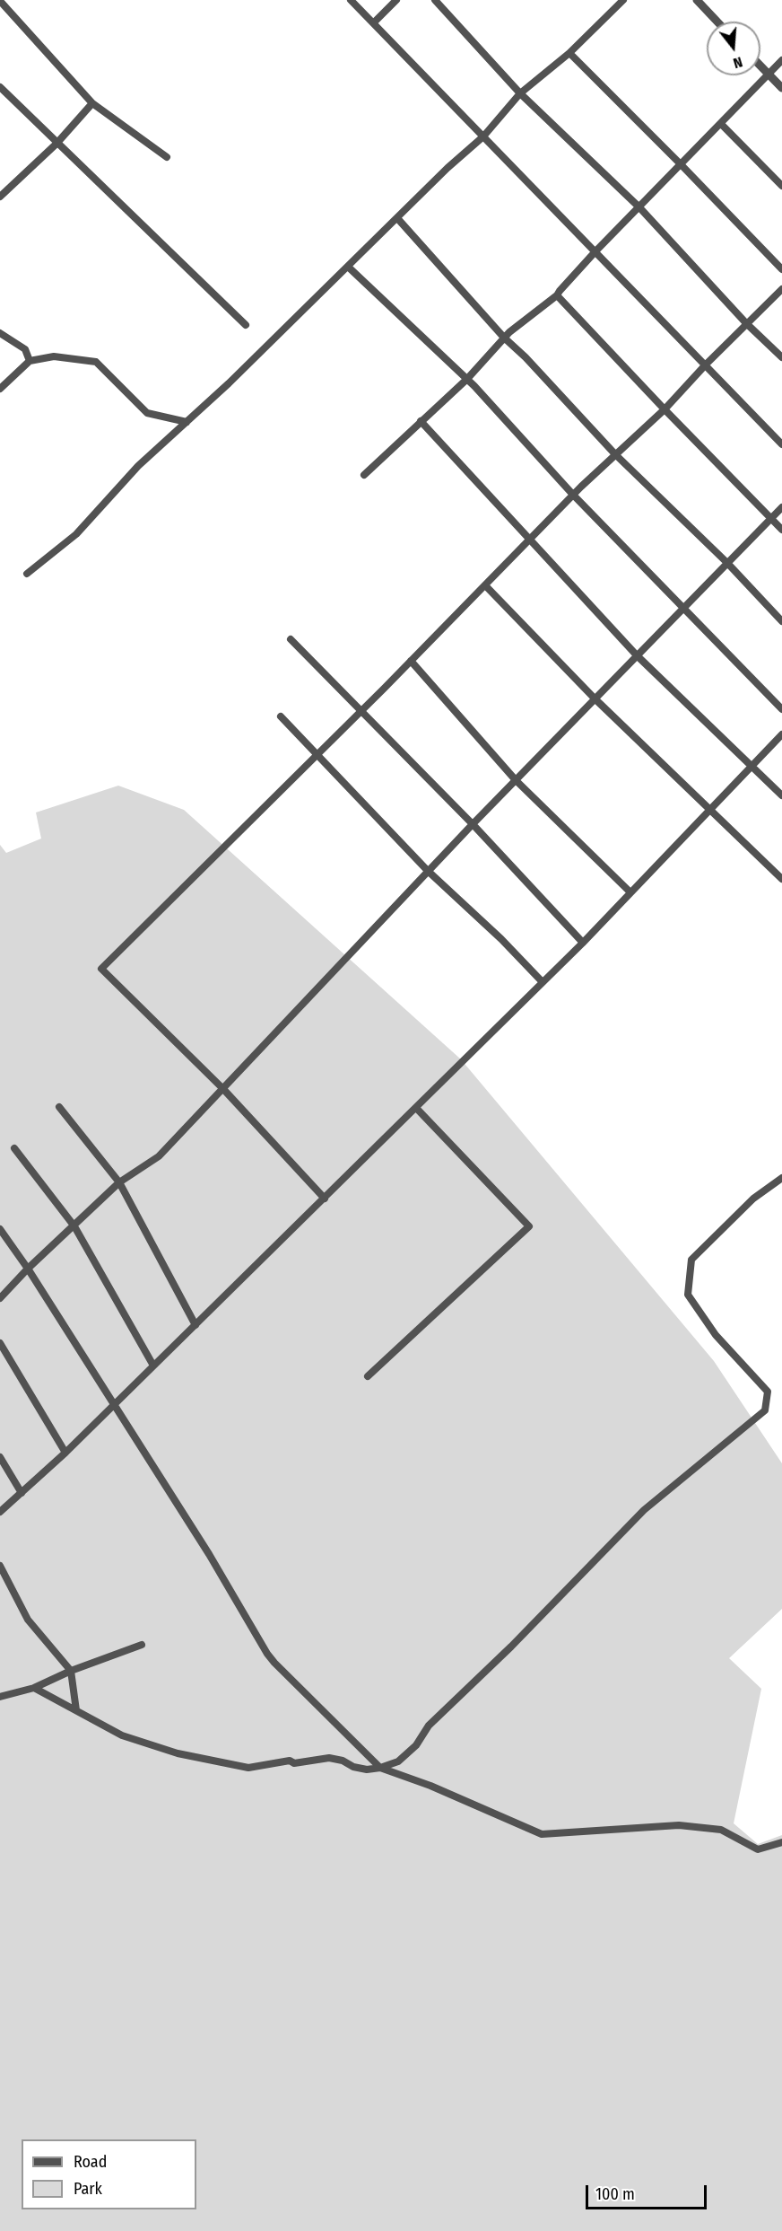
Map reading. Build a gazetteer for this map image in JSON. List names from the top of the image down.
{
  "legend": ["Road", "Park"],
  "scale_bar": "100 m",
  "north": "bottom"
}
